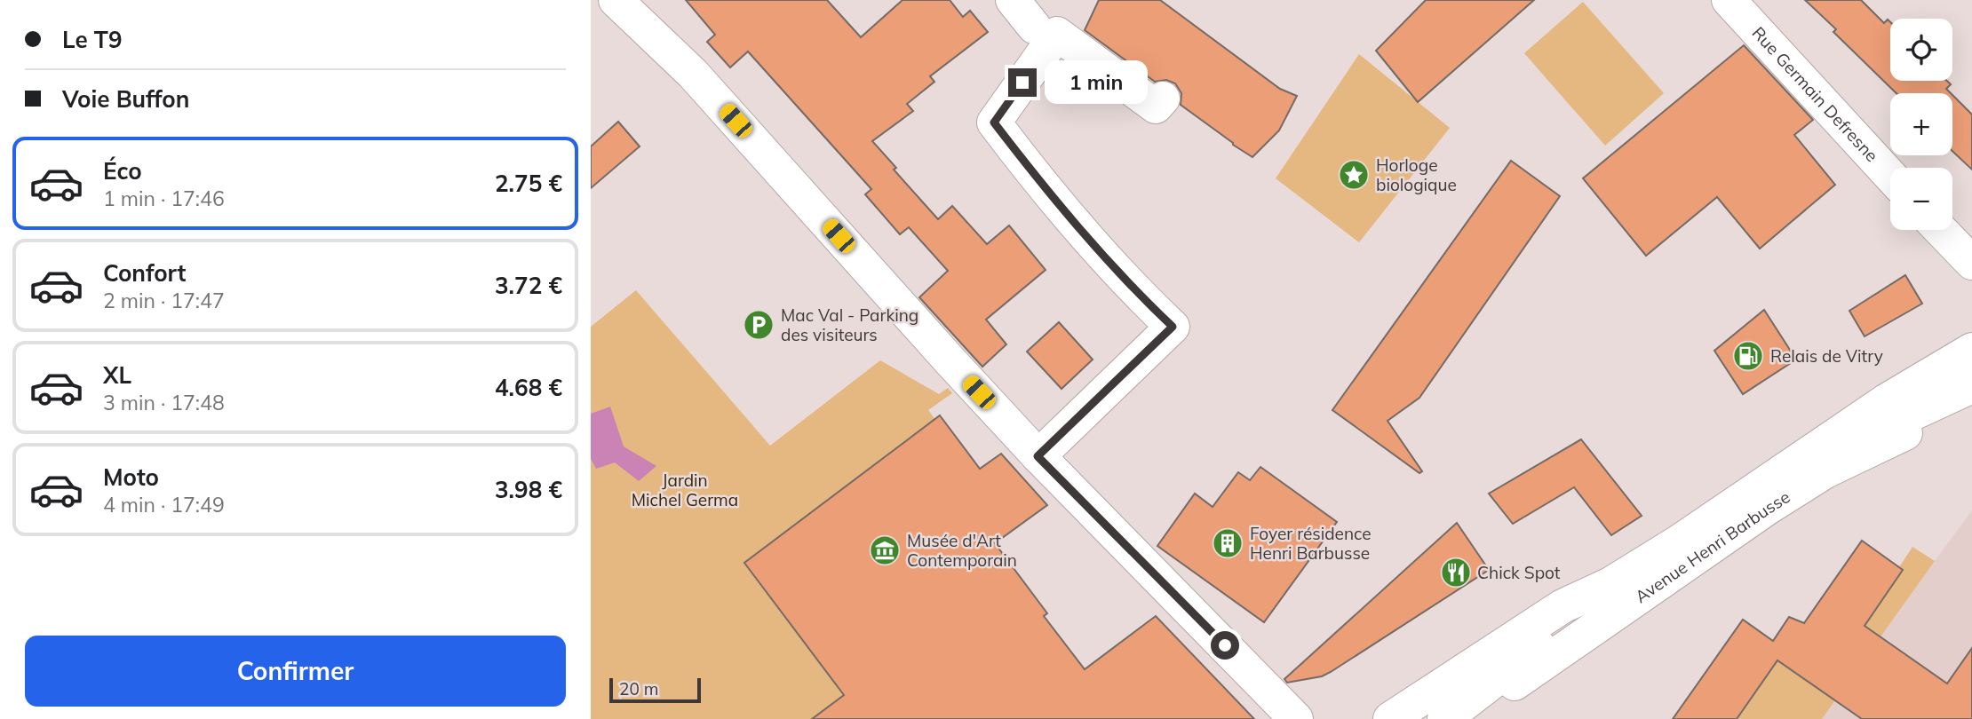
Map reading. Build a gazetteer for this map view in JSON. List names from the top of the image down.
{
  "streets": {
    "street": ["Rue Germain Defresne", "Avenue Henri Barbusse"]
  },
  "parks": ["Jardin Michel Germa"],
  "places": {
    "place": ["Horloge biologique"],
    "parking": ["Mac Val - Parking des visiteurs"],
    "fuel station": ["Relais de Vitry"],
    "building": ["Foyer résidence Henri Barbusse"],
    "museum": ["Musée d'Art Contemporain"],
    "restaurant": ["Chick Spot"]
  },
  "scale_bar": "20 m",
  "page": {
    "banner": ["Le T9", "Voie Buffon"],
    "map_buttons": ["+", "−"],
    "bubble": "1 min",
    "list": [
      {
        "name": "Éco",
        "note": "1 min · 17:46",
        "value": "2.75 €"
      },
      {
        "name": "Confort",
        "note": "2 min · 17:47",
        "value": "3.72 €"
      },
      {
        "name": "XL",
        "note": "3 min · 17:48",
        "value": "4.68 €"
      },
      {
        "name": "Moto",
        "note": "4 min · 17:49",
        "value": "3.98 €"
      }
    ],
    "buttons": "Confirmer",
    "scale": "20 m"
  }
}
